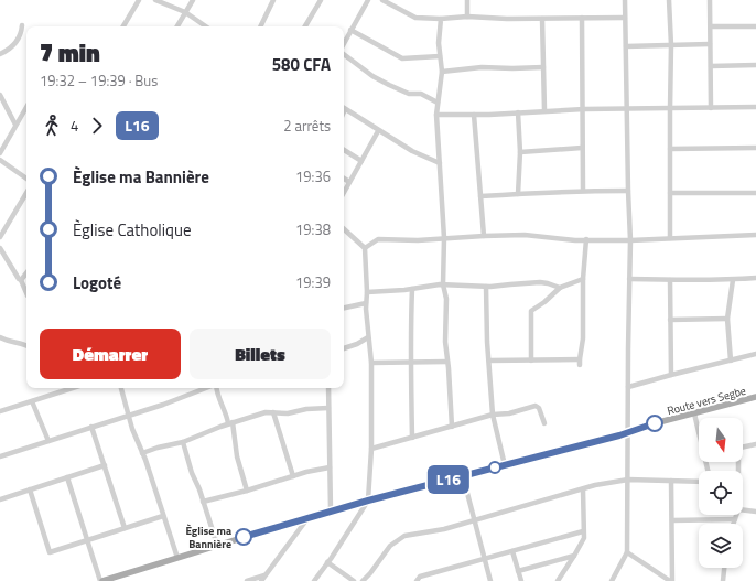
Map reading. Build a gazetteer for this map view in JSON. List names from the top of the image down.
{
  "streets": {
    "main road": ["Route vers Segbe"]
  },
  "places": ["Èglise ma Bannière"],
  "lines": ["bus line L16"],
  "north": "bottom",
  "page": {
    "on_map": "L16",
    "heading": ["7 min", "19:32 – 19:39 · Bus", "580 CFA"],
    "legs": ["4", "L16", "2 arrêts"],
    "list": [
      {
        "name": "Èglise ma Bannière",
        "value": "19:36"
      },
      {
        "name": "Èglise Catholique",
        "value": "19:38"
      },
      {
        "name": "Logoté",
        "value": "19:39"
      }
    ],
    "buttons": ["Démarrer", "Billets"]
  }
}
